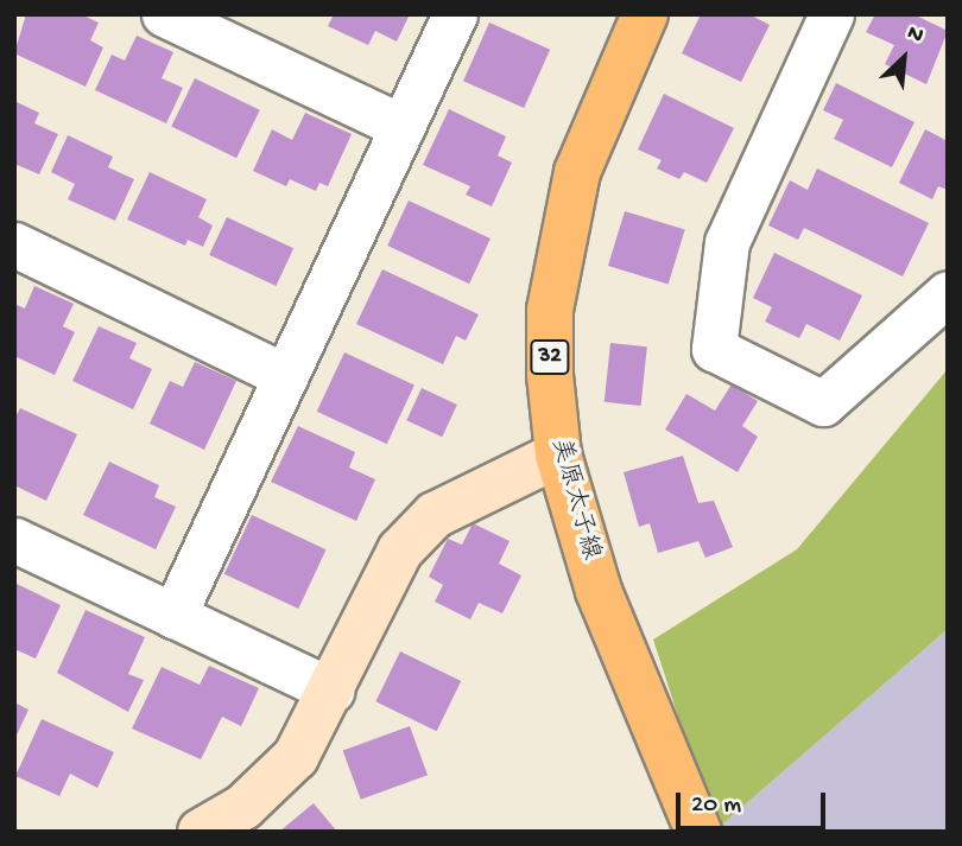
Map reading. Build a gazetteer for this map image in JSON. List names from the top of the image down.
{
  "streets": {
    "main road": ["32", "美原太子線"]
  },
  "scale_bar": "20 m",
  "north": "top right"
}
